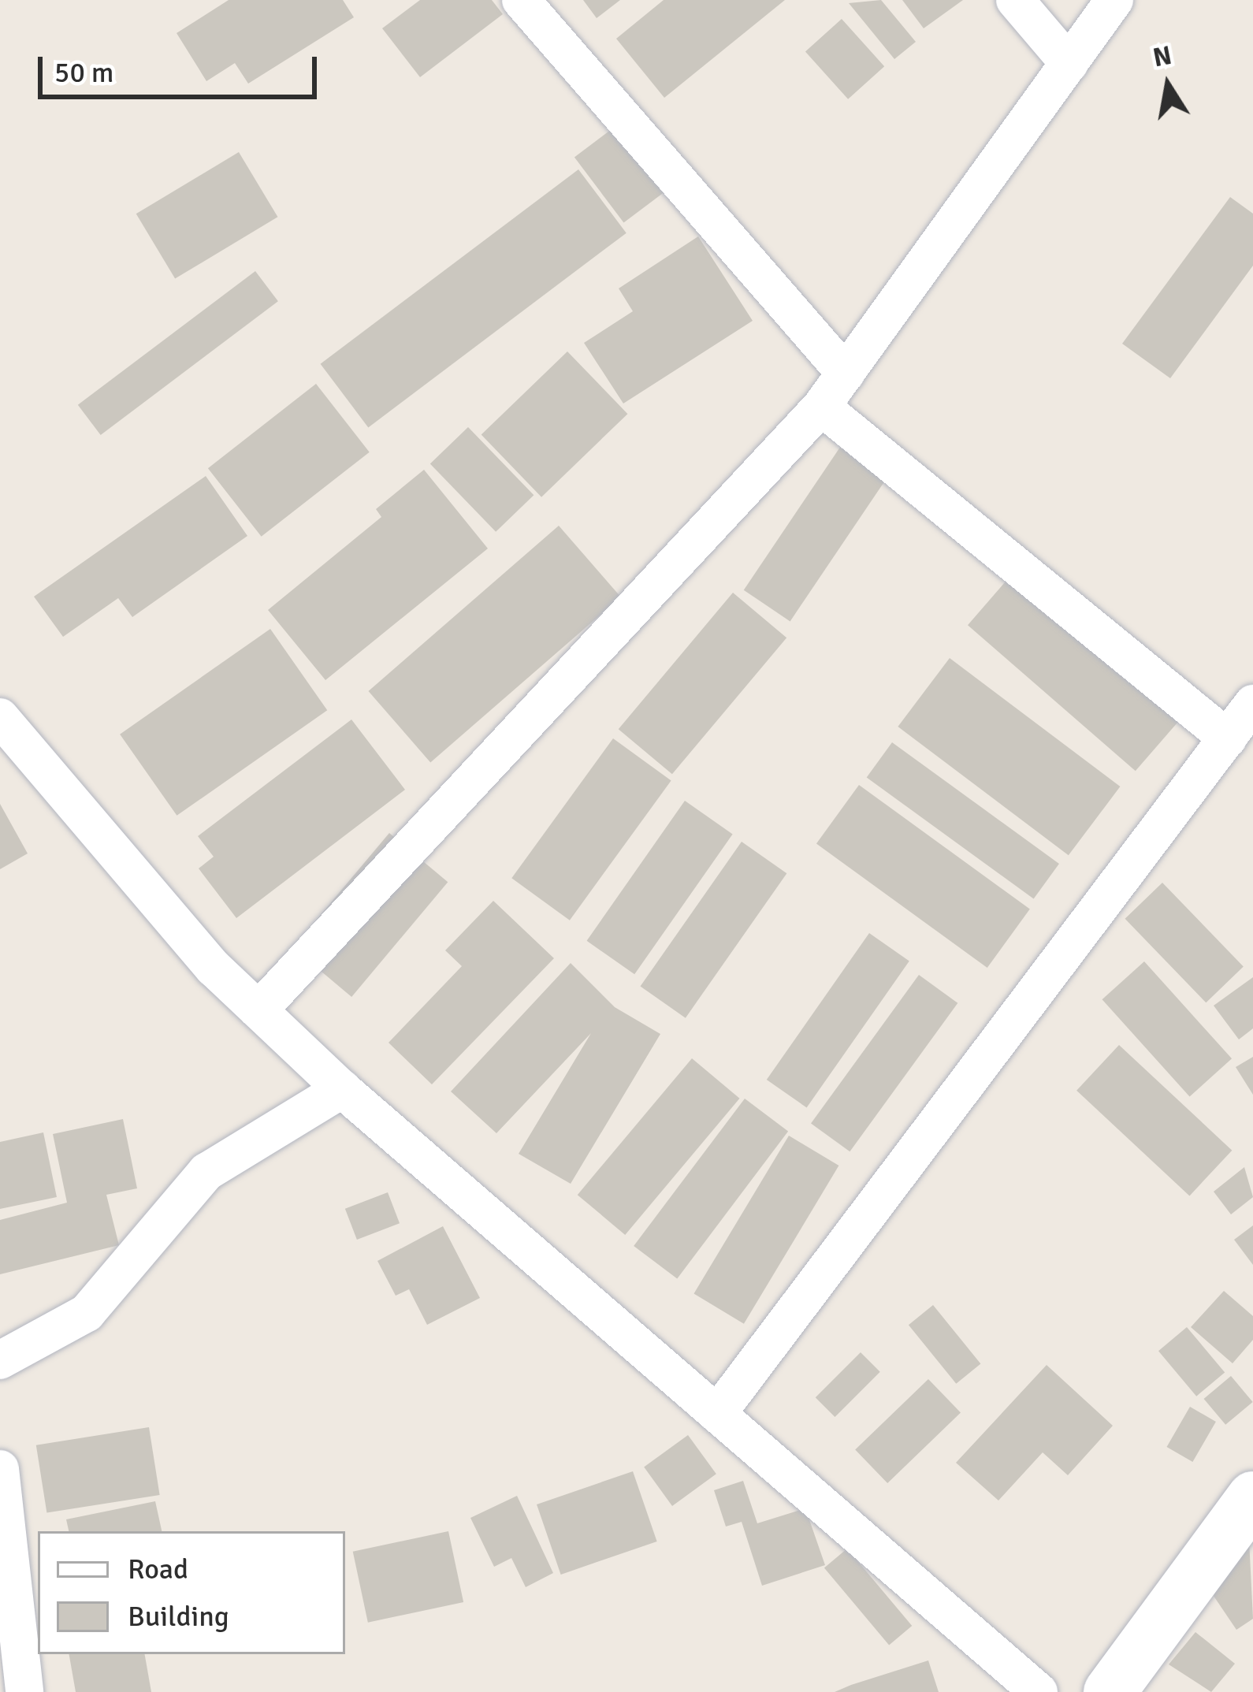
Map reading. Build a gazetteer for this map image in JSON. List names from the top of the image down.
{
  "legend": ["Road", "Building"],
  "scale_bar": "50 m",
  "north": "top"
}
